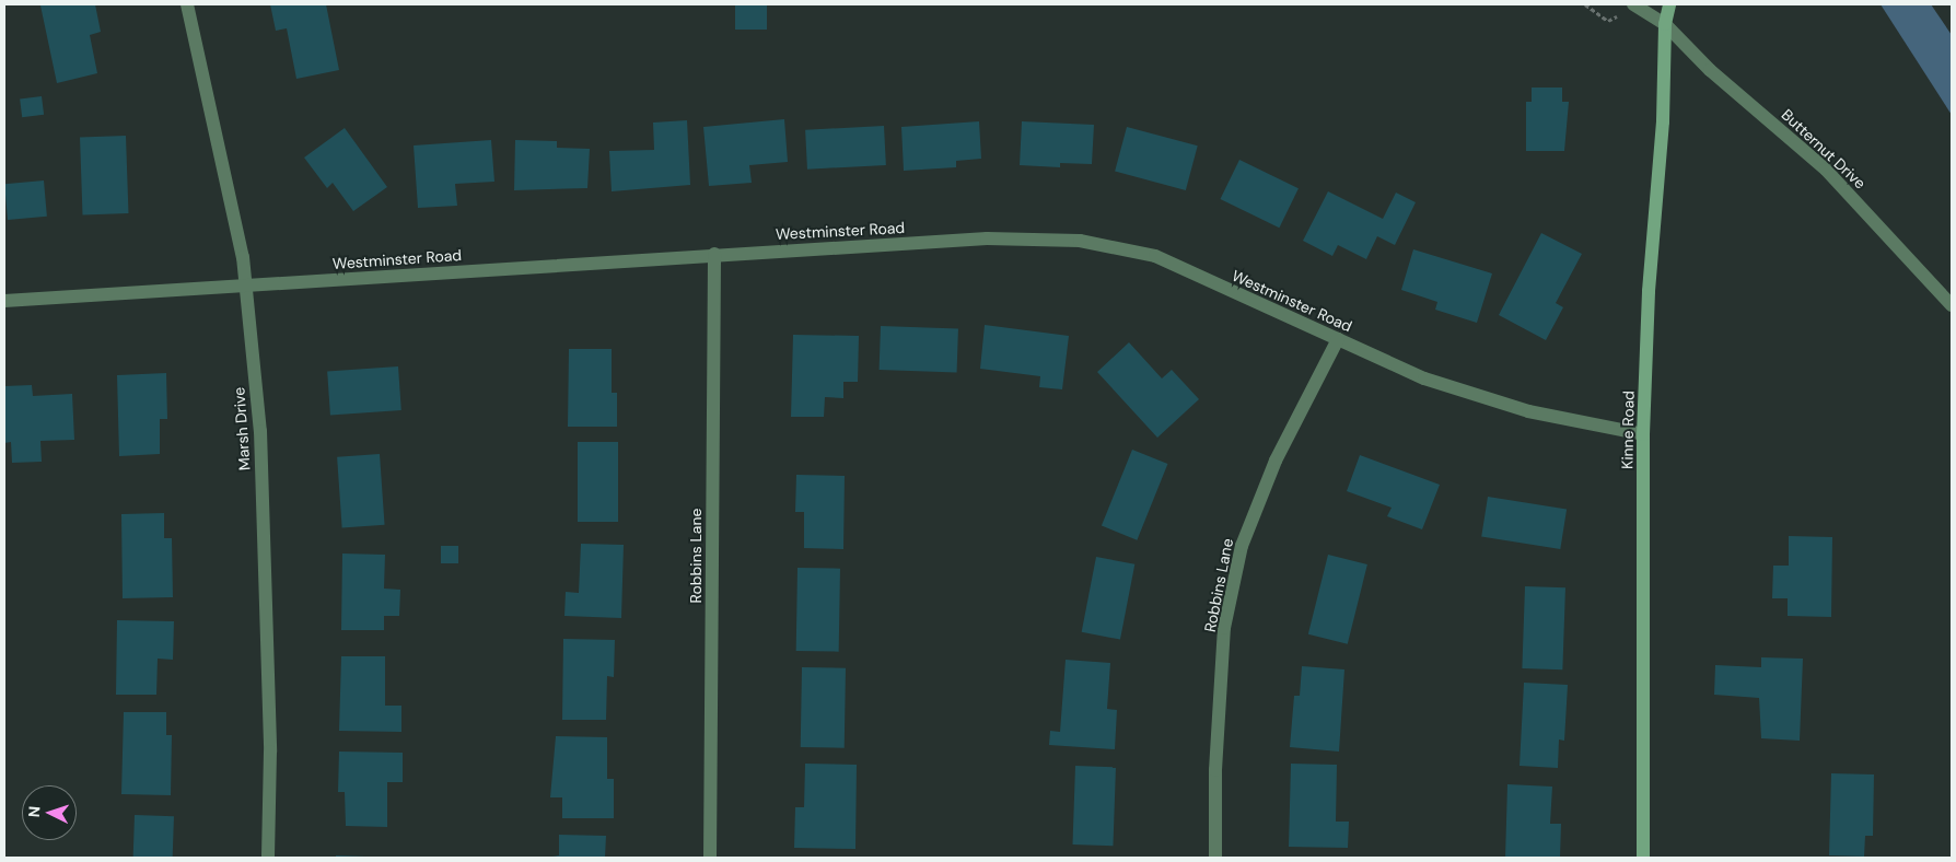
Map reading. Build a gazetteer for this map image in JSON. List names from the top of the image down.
{
  "streets": {
    "street": [
      "Butternut Drive",
      "Westminster Road",
      "Marsh Drive",
      "Kinne Road",
      "Robbins Lane"
    ]
  },
  "crossings": [
    ["Butternut Drive", "Kinne Road"],
    ["Westminster Road", "Marsh Drive"],
    ["Westminster Road", "Kinne Road"],
    ["Westminster Road", "Robbins Lane"]
  ],
  "north": "left"
}
